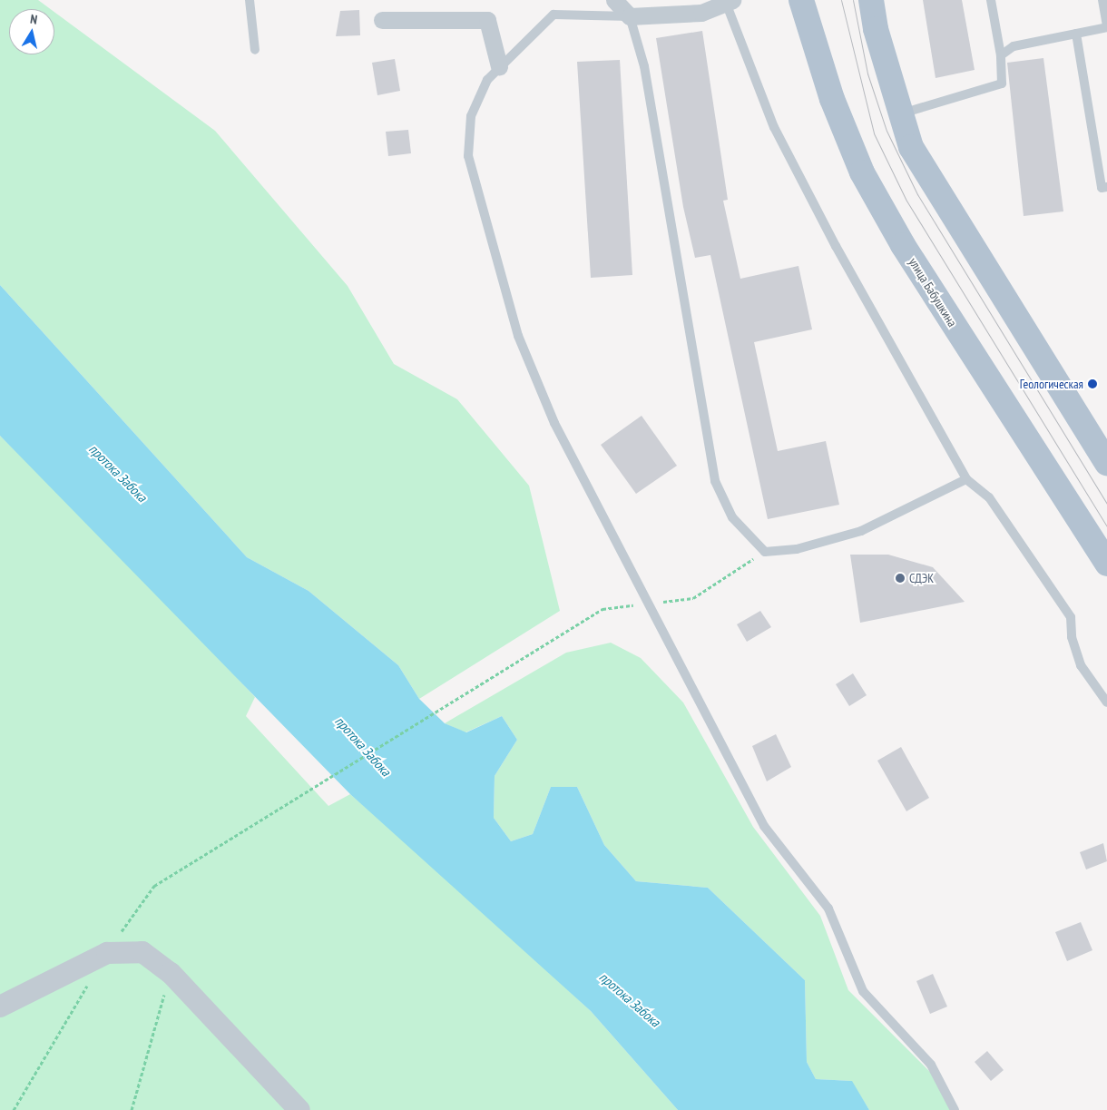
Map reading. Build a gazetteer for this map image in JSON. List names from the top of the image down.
{
  "streets": {
    "main road": ["улица Бабушкина"]
  },
  "water": ["протока Забока"],
  "places": ["Геологическая", "СДЭК"],
  "north": "top"
}
